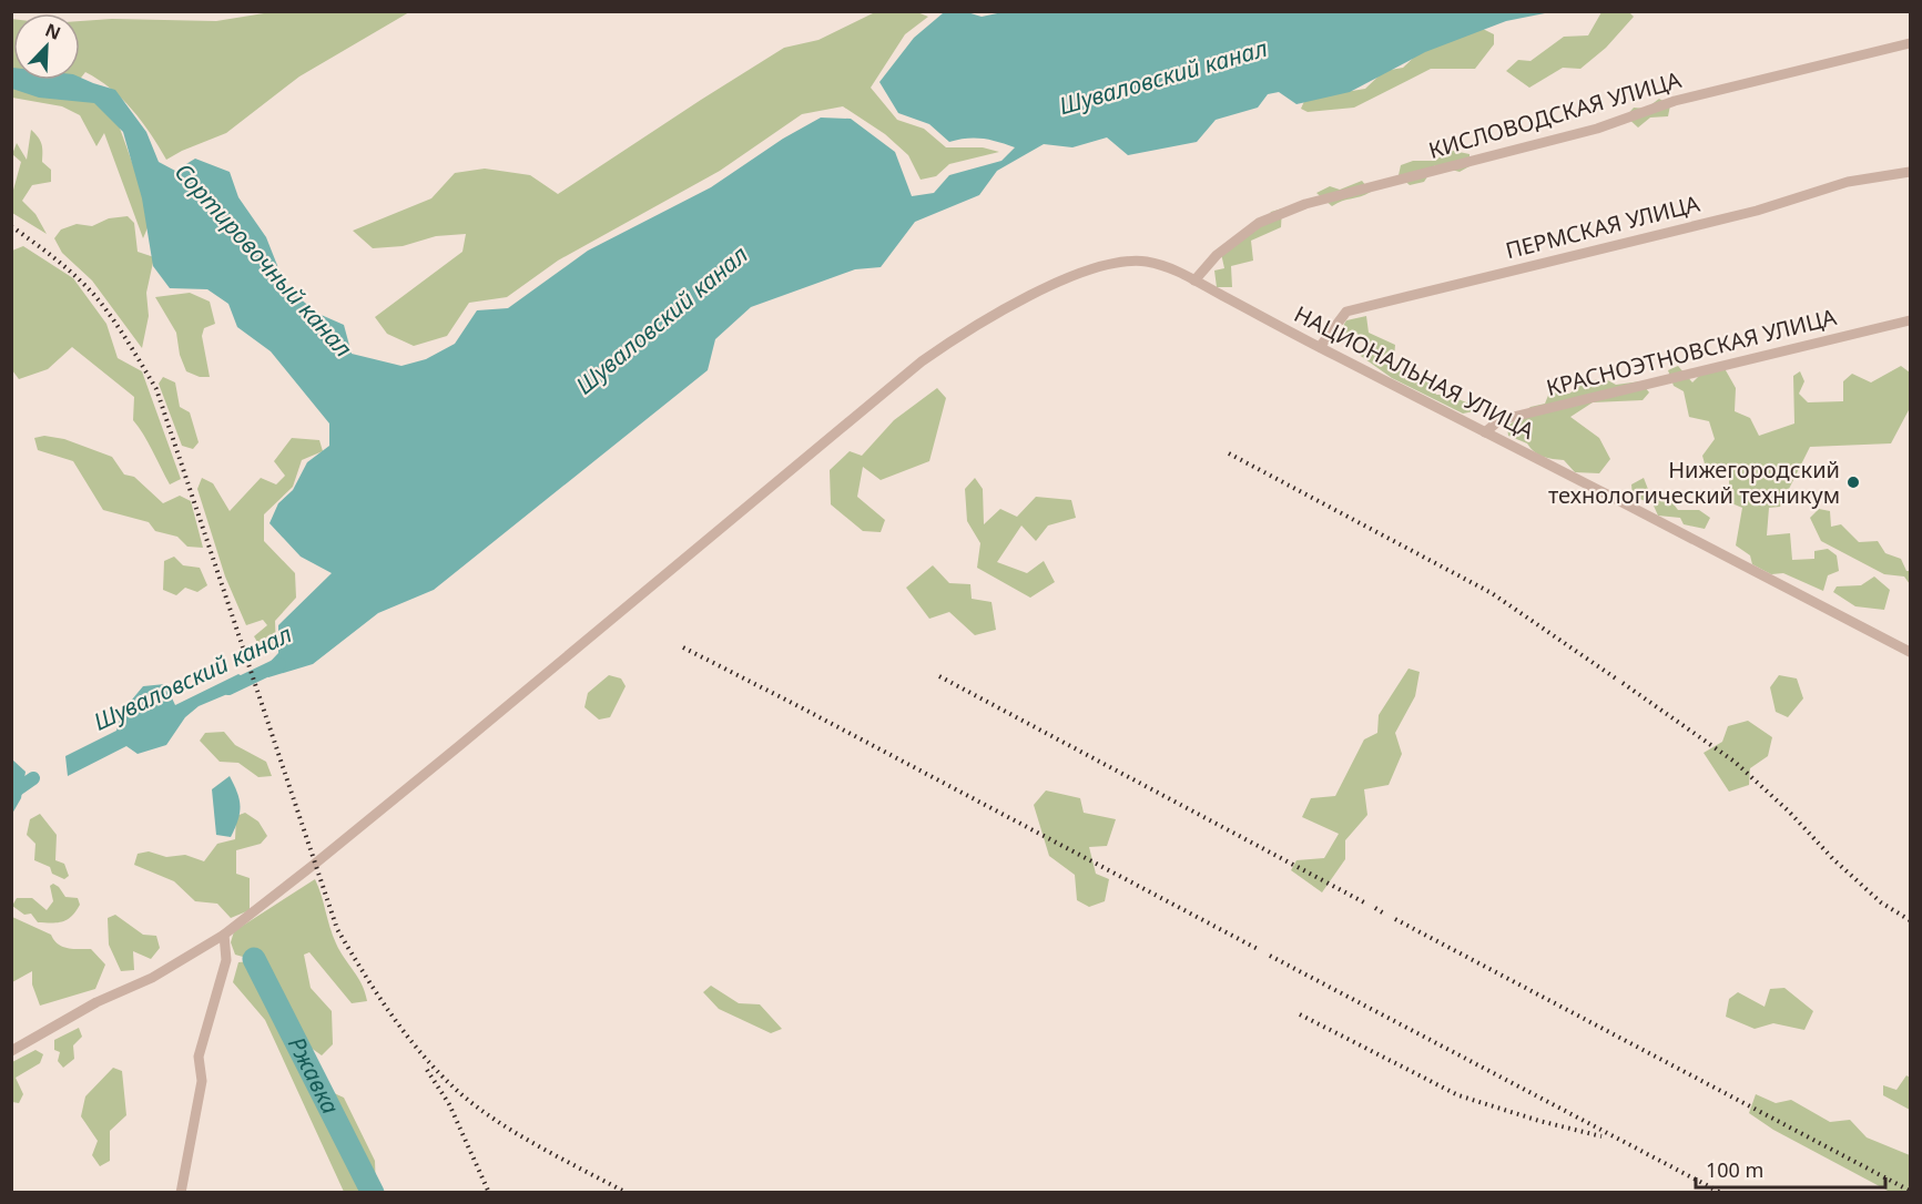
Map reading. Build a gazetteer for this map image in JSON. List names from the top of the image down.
{
  "streets": {
    "street": [
      "КИСЛОВОДСКАЯ УЛИЦА",
      "ПЕРМСКАЯ УЛИЦА",
      "КРАСНОЭТНОВСКАЯ УЛИЦА",
      "НАЦИОНАЛЬНАЯ УЛИЦА"
    ]
  },
  "crossings": [
    ["КИСЛОВОДСКАЯ УЛИЦА", "НАЦИОНАЛЬНАЯ УЛИЦА"],
    ["ПЕРМСКАЯ УЛИЦА", "НАЦИОНАЛЬНАЯ УЛИЦА"],
    ["КРАСНОЭТНОВСКАЯ УЛИЦА", "НАЦИОНАЛЬНАЯ УЛИЦА"]
  ],
  "water": ["Шуваловский канал", "Сортировочный канал", "Ржавка"],
  "places": ["Нижегородский технологический техникум"],
  "scale_bar": "100 m",
  "north": "top right"
}
